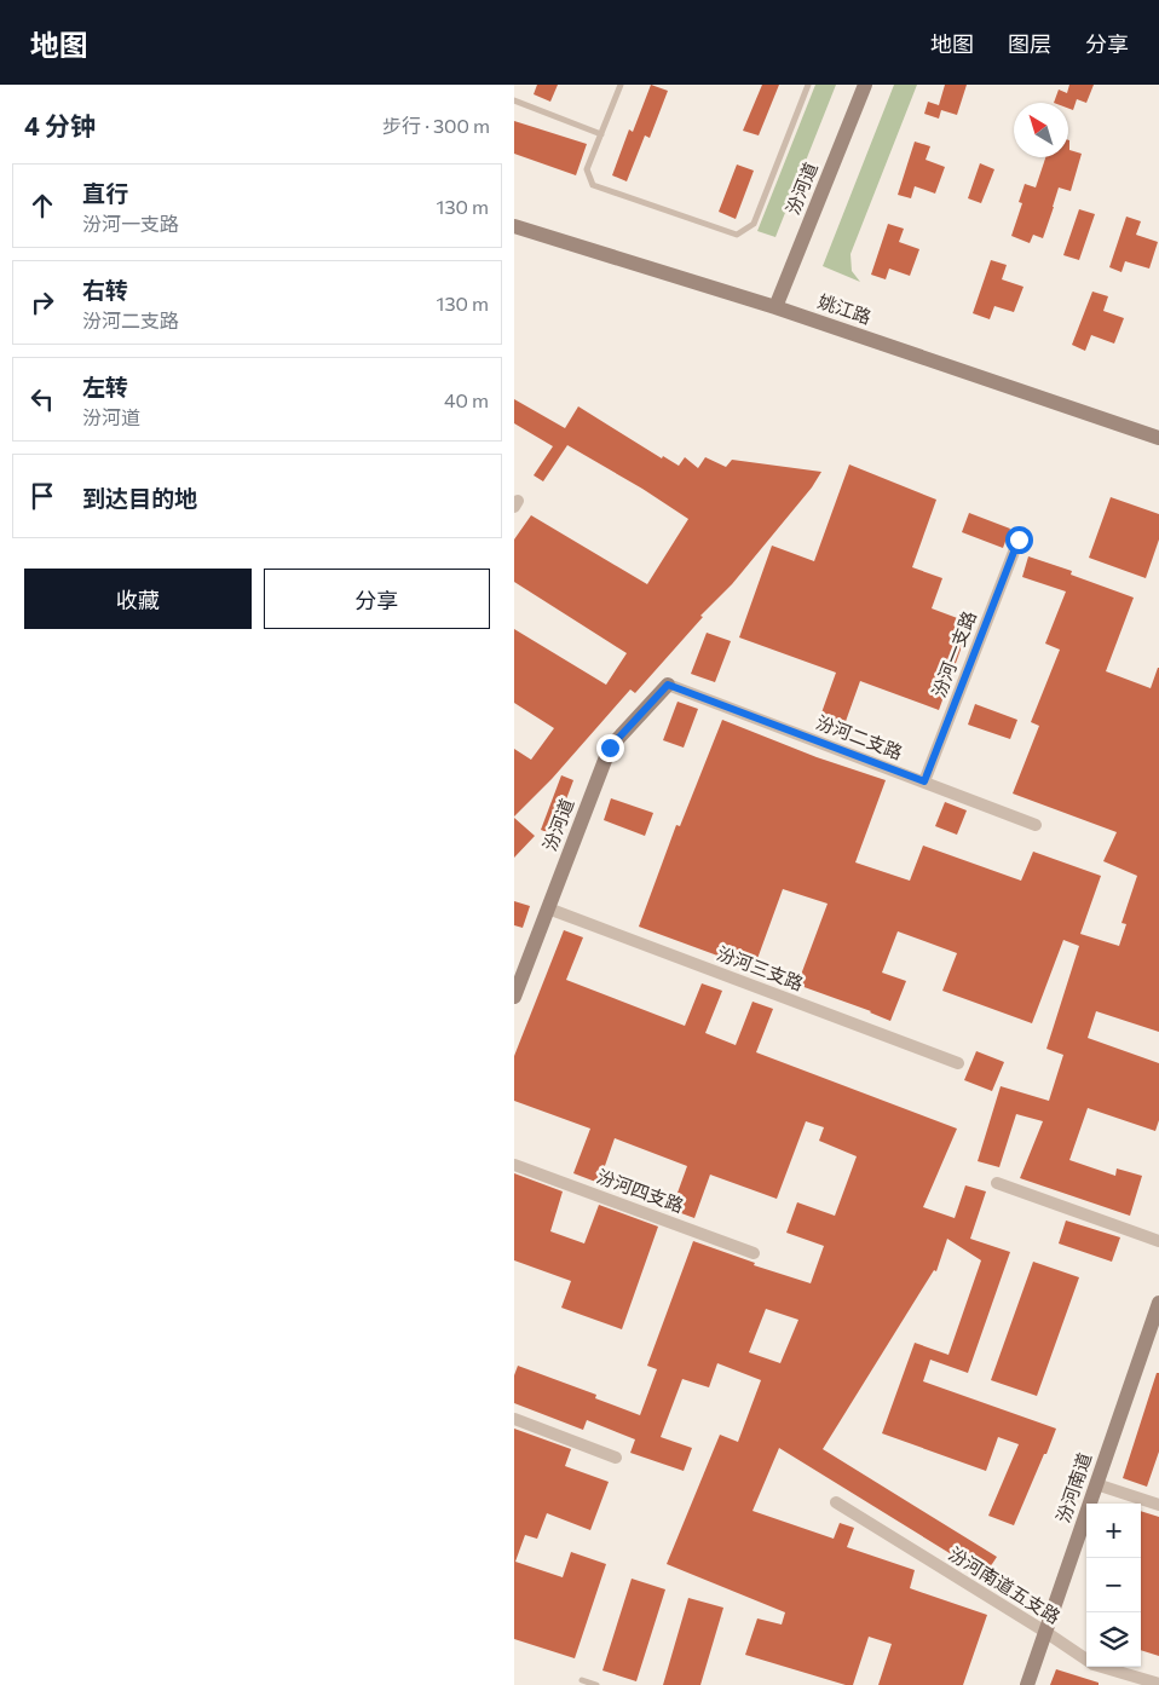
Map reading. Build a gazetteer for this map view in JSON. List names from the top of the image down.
{
  "streets": {
    "street": [
      "汾河道",
      "姚江路",
      "汾河一支路",
      "汾河二支路",
      "汾河三支路",
      "汾河四支路",
      "汾河南道",
      "汾河南道五支路"
    ]
  },
  "crossings": [
    ["汾河道", "姚江路"],
    ["汾河道", "汾河二支路"],
    ["汾河道", "汾河三支路"],
    ["汾河一支路", "汾河二支路"],
    ["汾河南道", "汾河南道五支路"]
  ],
  "north": "top left",
  "page": {
    "header": "地图",
    "nav": ["地图", "图层", "分享"],
    "heading": ["4 分钟", "步行 · 300 m"],
    "list": [
      ["直行", "汾河一支路", "130 m"],
      ["右转", "汾河二支路", "130 m"],
      ["左转", "汾河道", "40 m"],
      "到达目的地"
    ],
    "buttons": ["收藏", "分享"],
    "map_buttons": ["+", "−"]
  }
}
